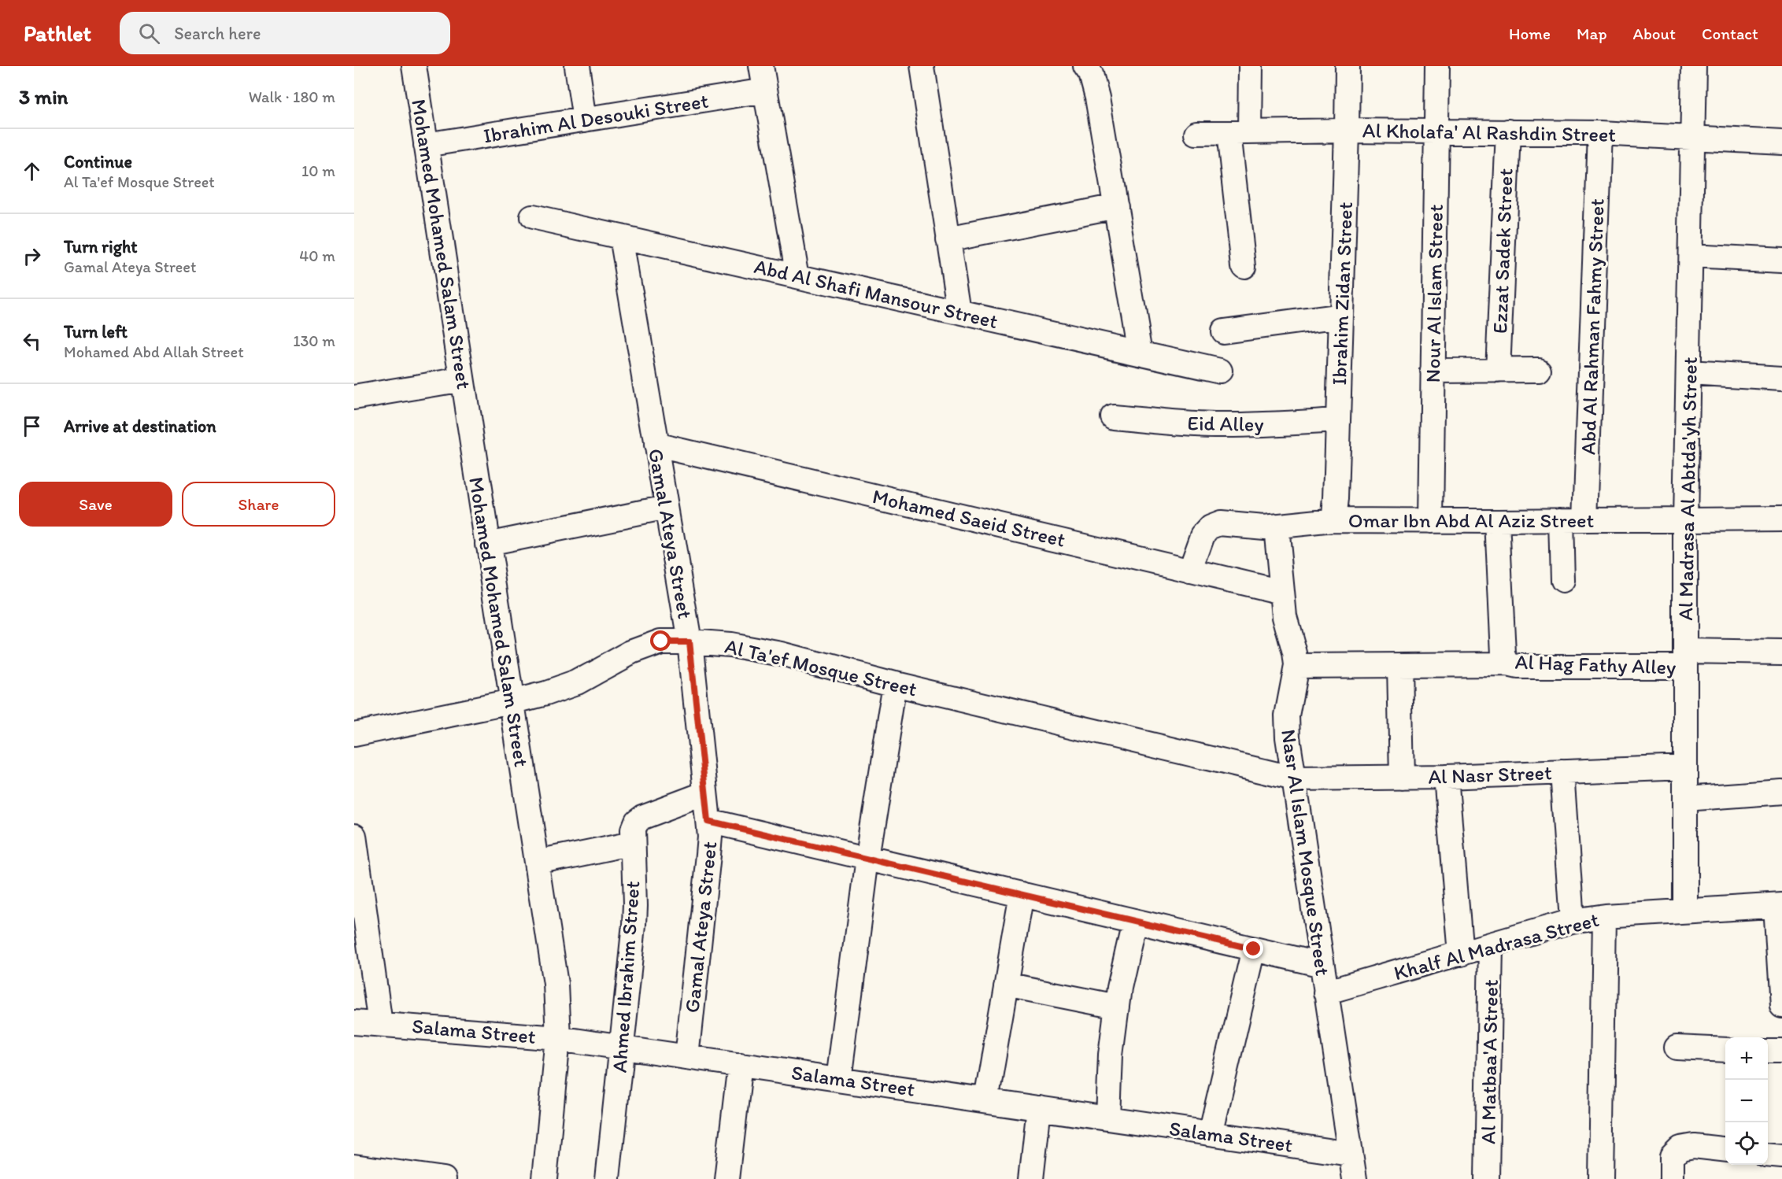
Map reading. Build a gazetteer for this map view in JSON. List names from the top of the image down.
{
  "streets": {
    "street": [
      "Ibrahim Al Desouki Street",
      "Al Kholafa' Al Rashdin Street",
      "Mohamed Mohamed Salam Street",
      "Ezzat Sadek Street",
      "Abd Al Shafi Mansour Street",
      "Ibrahim Zidan Street",
      "Nour Al Islam Street",
      "Abd Al Rahman Fahmy Street",
      "Eid Alley",
      "Al Madrasa Al Abtda'yh Street",
      "Mohamed Saeid Street",
      "Omar Ibn Abd Al Aziz Street",
      "Gamal Ateya Street",
      "Al Hag Fathy Alley",
      "Al Ta'ef Mosque Street",
      "Al Nasr Street",
      "Nasr Al Islam Mosque Street",
      "Khalf Al Madrasa Street",
      "Ahmed Ibrahim Street",
      "Salama Street",
      "Al Matbaa'A Street"
    ]
  },
  "crossings": [
    ["Ibrahim Al Desouki Street", "Mohamed Mohamed Salam Street"],
    ["Al Kholafa' Al Rashdin Street", "Ezzat Sadek Street"],
    ["Al Kholafa' Al Rashdin Street", "Ibrahim Zidan Street"],
    ["Al Kholafa' Al Rashdin Street", "Nour Al Islam Street"],
    ["Al Kholafa' Al Rashdin Street", "Abd Al Rahman Fahmy Street"],
    ["Al Kholafa' Al Rashdin Street", "Al Madrasa Al Abtda'yh Street"],
    ["Mohamed Mohamed Salam Street", "Al Ta'ef Mosque Street"],
    ["Mohamed Mohamed Salam Street", "Salama Street"],
    ["Abd Al Shafi Mansour Street", "Gamal Ateya Street"],
    ["Ibrahim Zidan Street", "Eid Alley"],
    ["Ibrahim Zidan Street", "Omar Ibn Abd Al Aziz Street"],
    ["Nour Al Islam Street", "Omar Ibn Abd Al Aziz Street"],
    ["Abd Al Rahman Fahmy Street", "Omar Ibn Abd Al Aziz Street"],
    ["Al Madrasa Al Abtda'yh Street", "Omar Ibn Abd Al Aziz Street"],
    ["Al Madrasa Al Abtda'yh Street", "Al Hag Fathy Alley"],
    ["Al Madrasa Al Abtda'yh Street", "Al Nasr Street"],
    ["Al Madrasa Al Abtda'yh Street", "Khalf Al Madrasa Street"],
    ["Mohamed Saeid Street", "Omar Ibn Abd Al Aziz Street"],
    ["Mohamed Saeid Street", "Gamal Ateya Street"],
    ["Mohamed Saeid Street", "Nasr Al Islam Mosque Street"],
    ["Omar Ibn Abd Al Aziz Street", "Al Hag Fathy Alley"],
    ["Omar Ibn Abd Al Aziz Street", "Nasr Al Islam Mosque Street"],
    ["Gamal Ateya Street", "Al Ta'ef Mosque Street"],
    ["Gamal Ateya Street", "Ahmed Ibrahim Street"],
    ["Gamal Ateya Street", "Salama Street"],
    ["Al Ta'ef Mosque Street", "Al Nasr Street"],
    ["Al Ta'ef Mosque Street", "Nasr Al Islam Mosque Street"],
    ["Al Nasr Street", "Nasr Al Islam Mosque Street"],
    ["Nasr Al Islam Mosque Street", "Khalf Al Madrasa Street"],
    ["Nasr Al Islam Mosque Street", "Salama Street"],
    ["Khalf Al Madrasa Street", "Al Matbaa'A Street"],
    ["Ahmed Ibrahim Street", "Salama Street"]
  ],
  "page": {
    "header": "Pathlet",
    "search": "Search here",
    "nav": [
      "Home",
      "Map",
      "About",
      "Contact"
    ],
    "heading": ["3 min", "Walk · 180 m"],
    "list": [
      ["Continue", "Al Ta'ef Mosque Street", "10 m"],
      ["Turn right", "Gamal Ateya Street", "40 m"],
      ["Turn left", "Mohamed Abd Allah Street", "130 m"],
      "Arrive at destination"
    ],
    "buttons": ["Save", "Share"],
    "map_buttons": ["+", "−"]
  }
}
